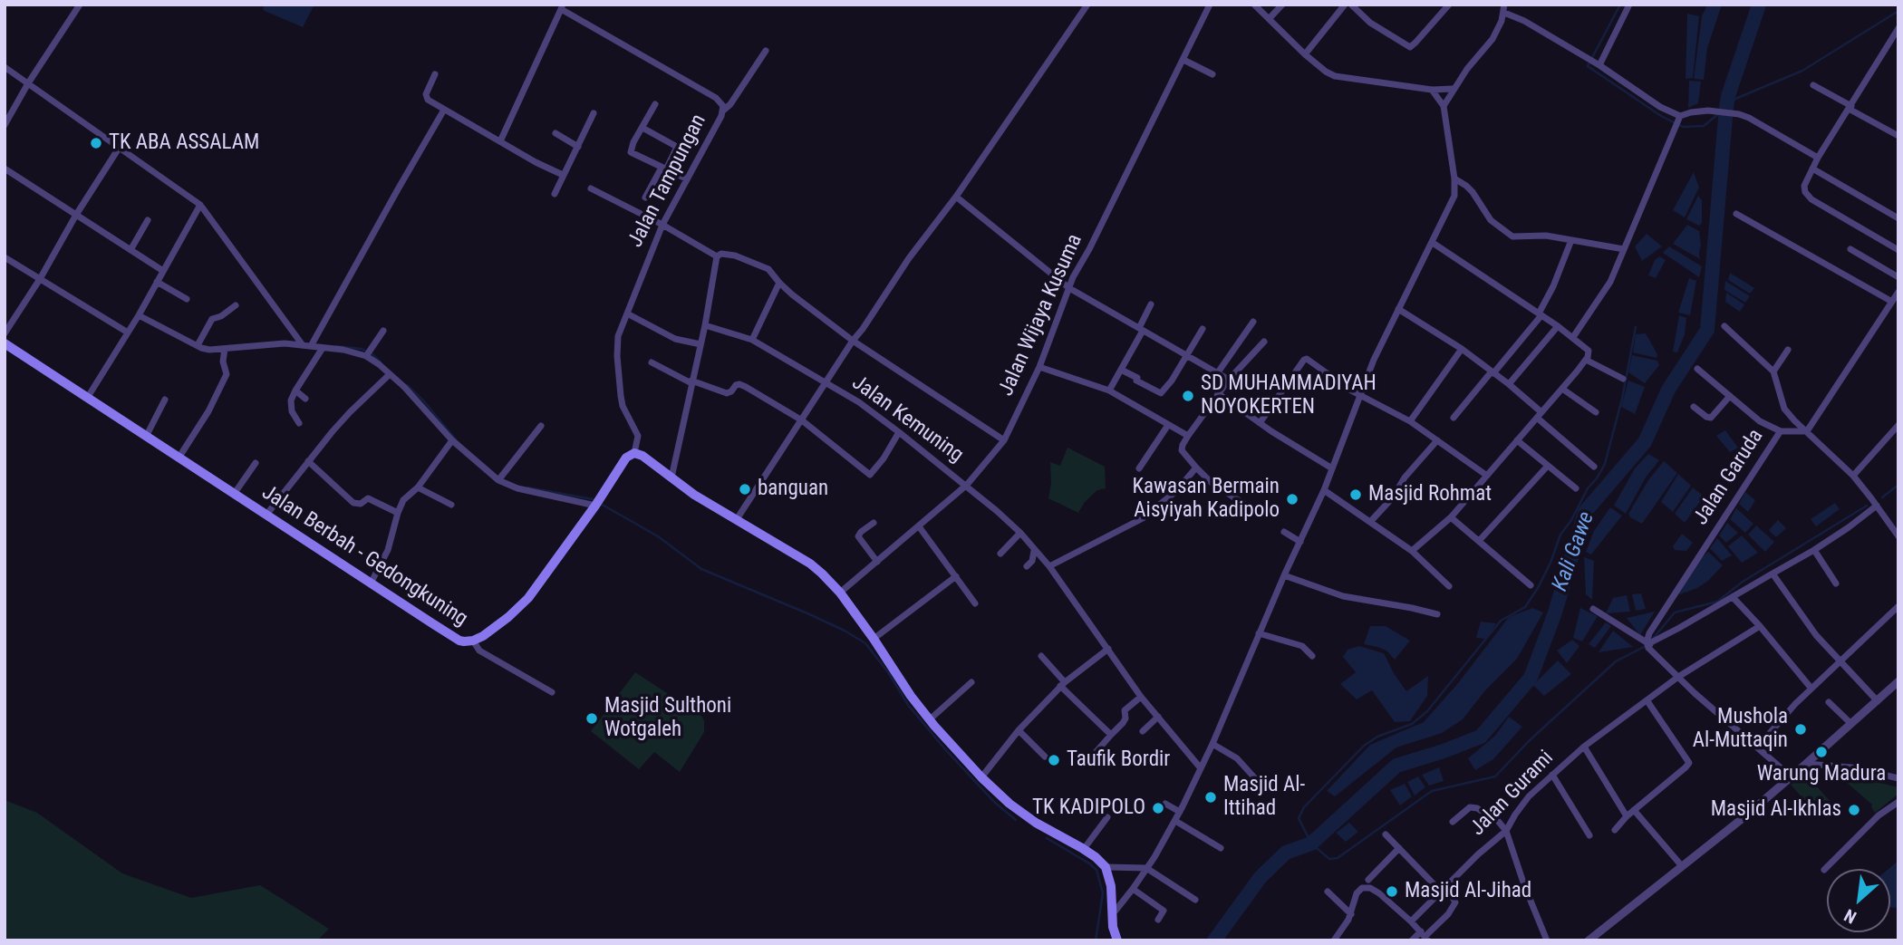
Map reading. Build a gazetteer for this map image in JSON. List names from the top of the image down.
{
  "streets": {
    "main road": ["Jalan Berbah - Gedongkuning"],
    "street": [
      "Jalan Tampungan",
      "Jalan Wijaya Kusuma",
      "Jalan Kemuning",
      "Jalan Garuda",
      "Jalan Gurami"
    ]
  },
  "crossings": [
    ["Jalan Tampungan", "Jalan Berbah - Gedongkuning"],
    ["Jalan Wijaya Kusuma", "Jalan Kemuning"]
  ],
  "water": ["Kali Gawe"],
  "places": [
    "TK ABA ASSALAM",
    "SD MUHAMMADIYAH NOYOKERTEN",
    "banguan",
    "Masjid Rohmat",
    "Kawasan Bermain Aisyiyah Kadipolo",
    "Masjid Sulthoni Wotgaleh",
    "Mushola Al-Muttaqin",
    "Warung Madura",
    "Taufik Bordir",
    "Masjid Al- Ittihad",
    "TK KADIPOLO",
    "Masjid Al-Ikhlas",
    "Masjid Al-Jihad"
  ],
  "north": "bottom left"
}
